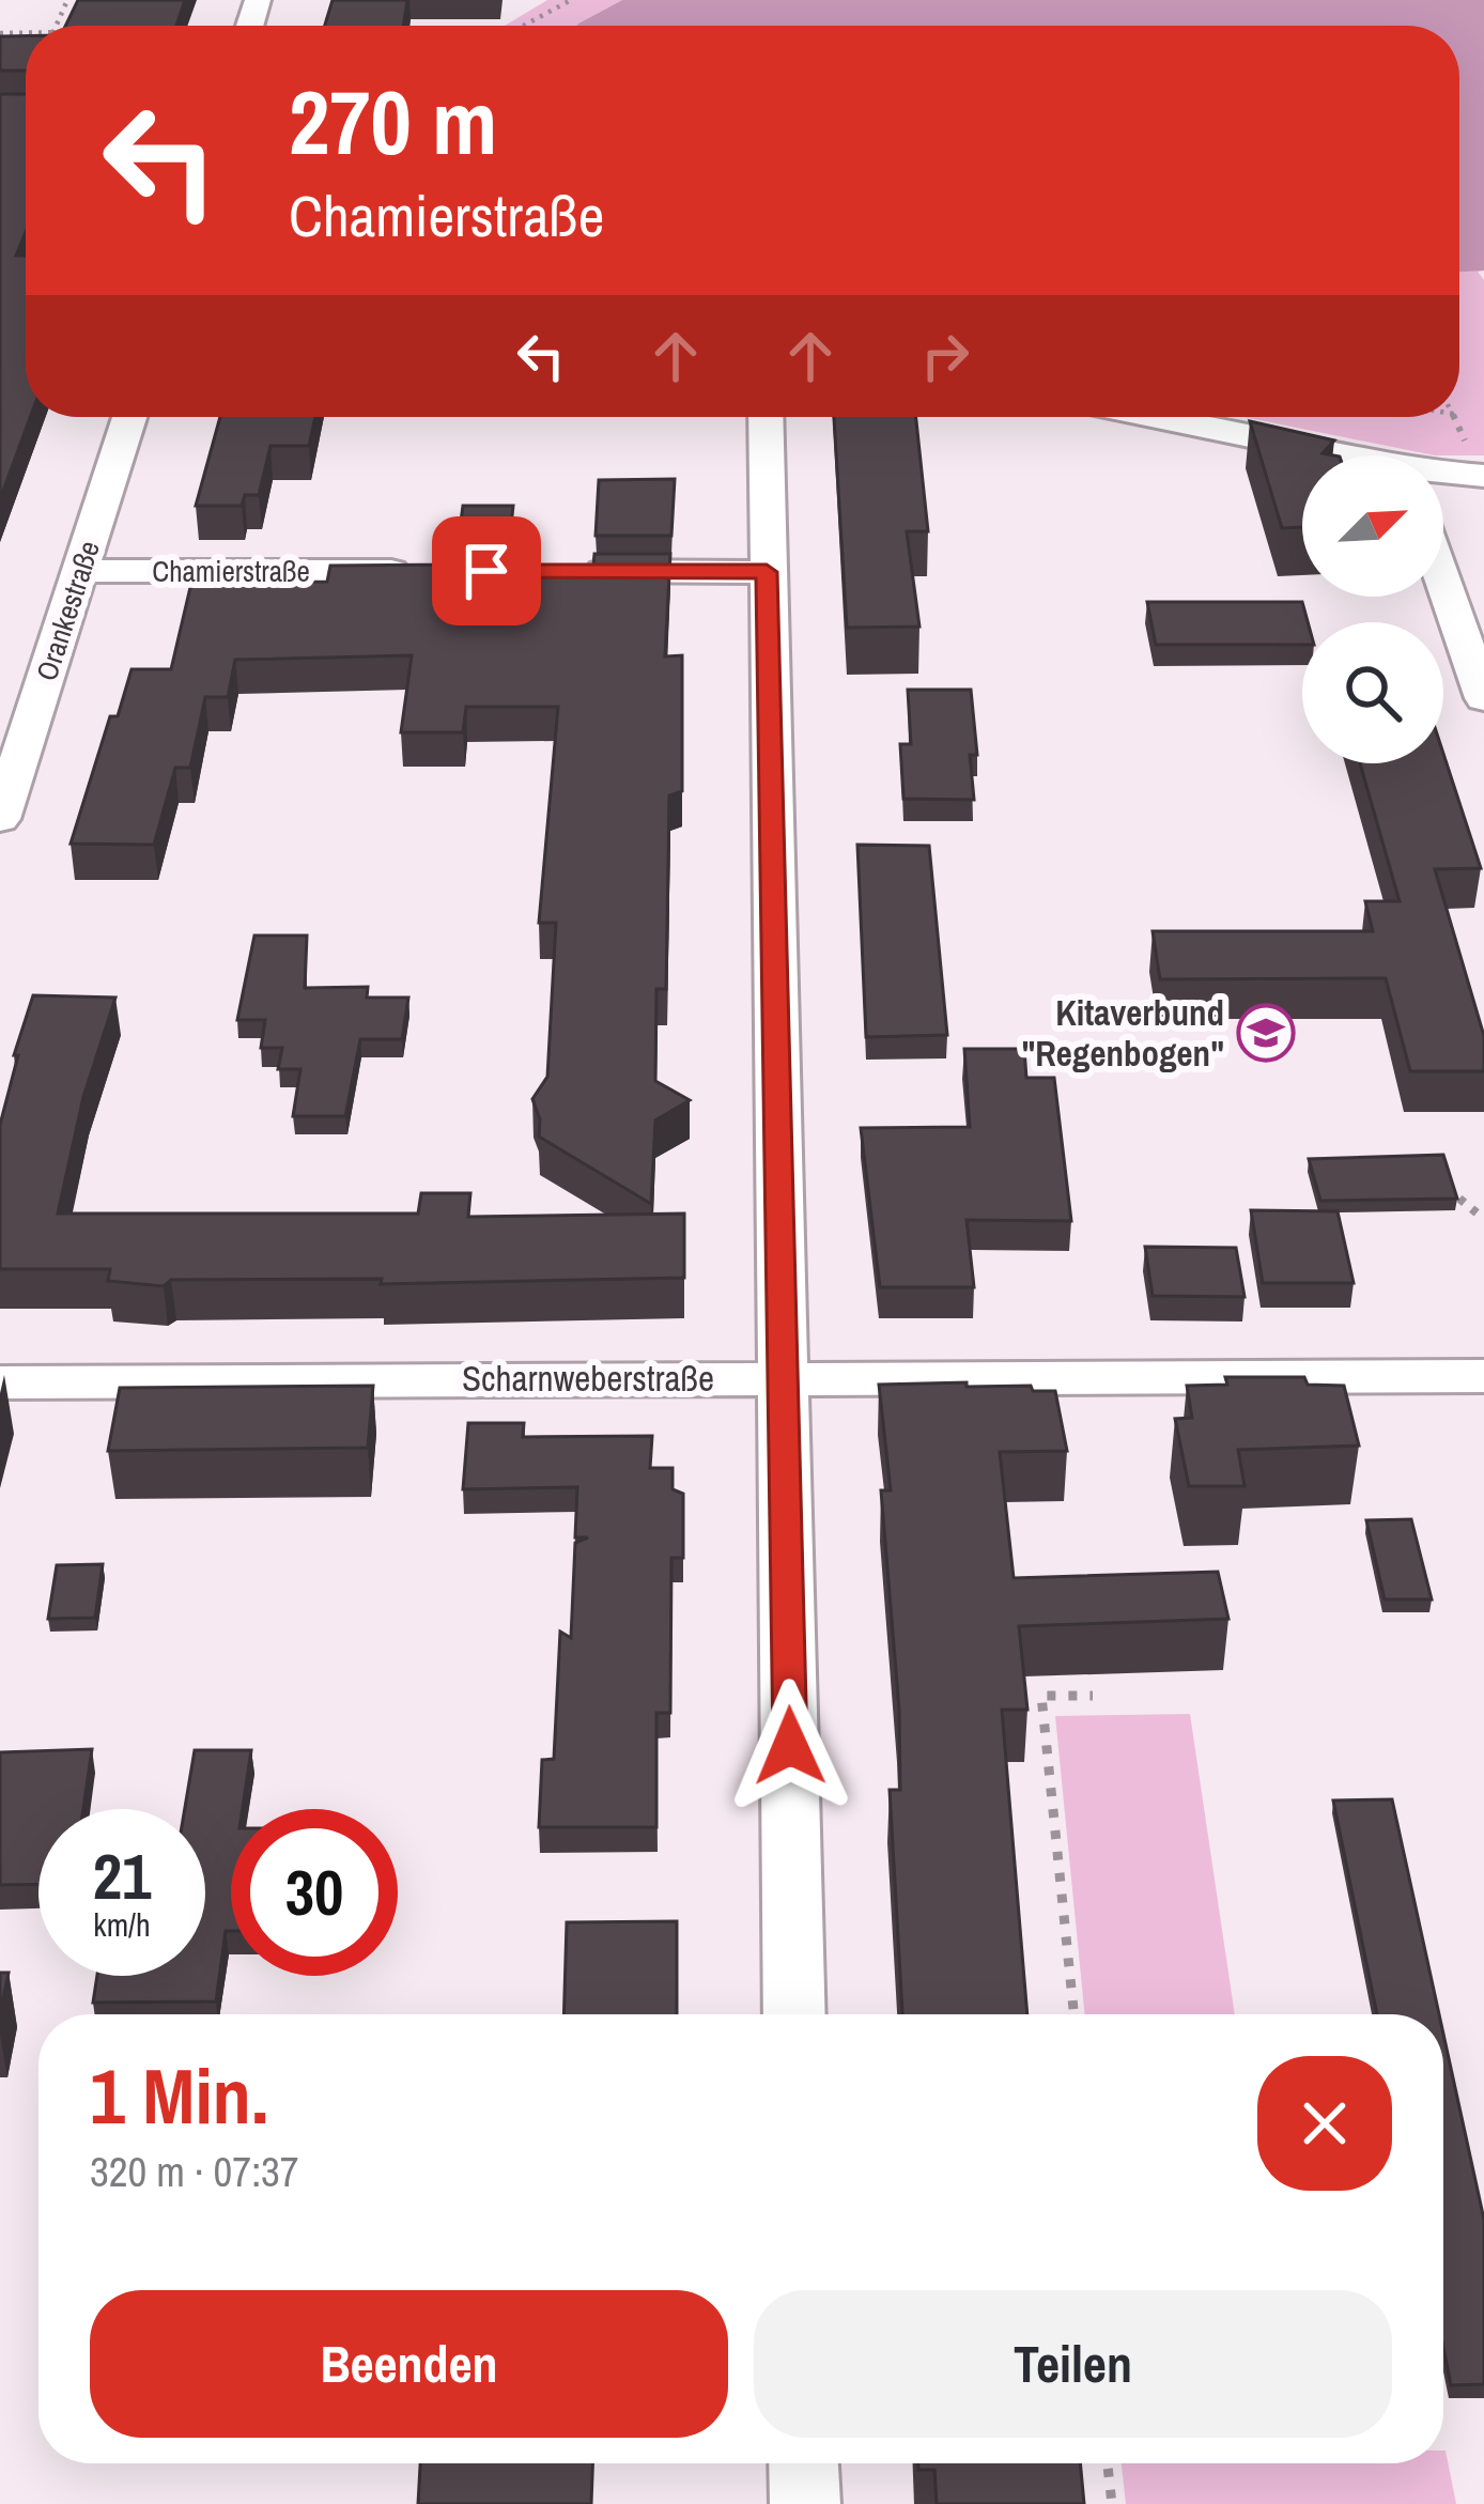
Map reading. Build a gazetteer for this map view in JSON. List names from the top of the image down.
{
  "streets": {
    "street": ["Chamierstraße", "Orankestraße", "Scharnweberstraße"]
  },
  "crossings": [
    ["Chamierstraße", "Orankestraße"]
  ],
  "places": {
    "school or university": ["Kitaverbund \"Regenbogen\""]
  },
  "north": "top right",
  "page": {
    "turn": ["270 m", "Chamierstraße"],
    "speed": "21 km/h",
    "limit": "30",
    "heading": ["1 Min.", "320 m · 07:37"],
    "buttons": ["Beenden", "Teilen"]
  }
}
